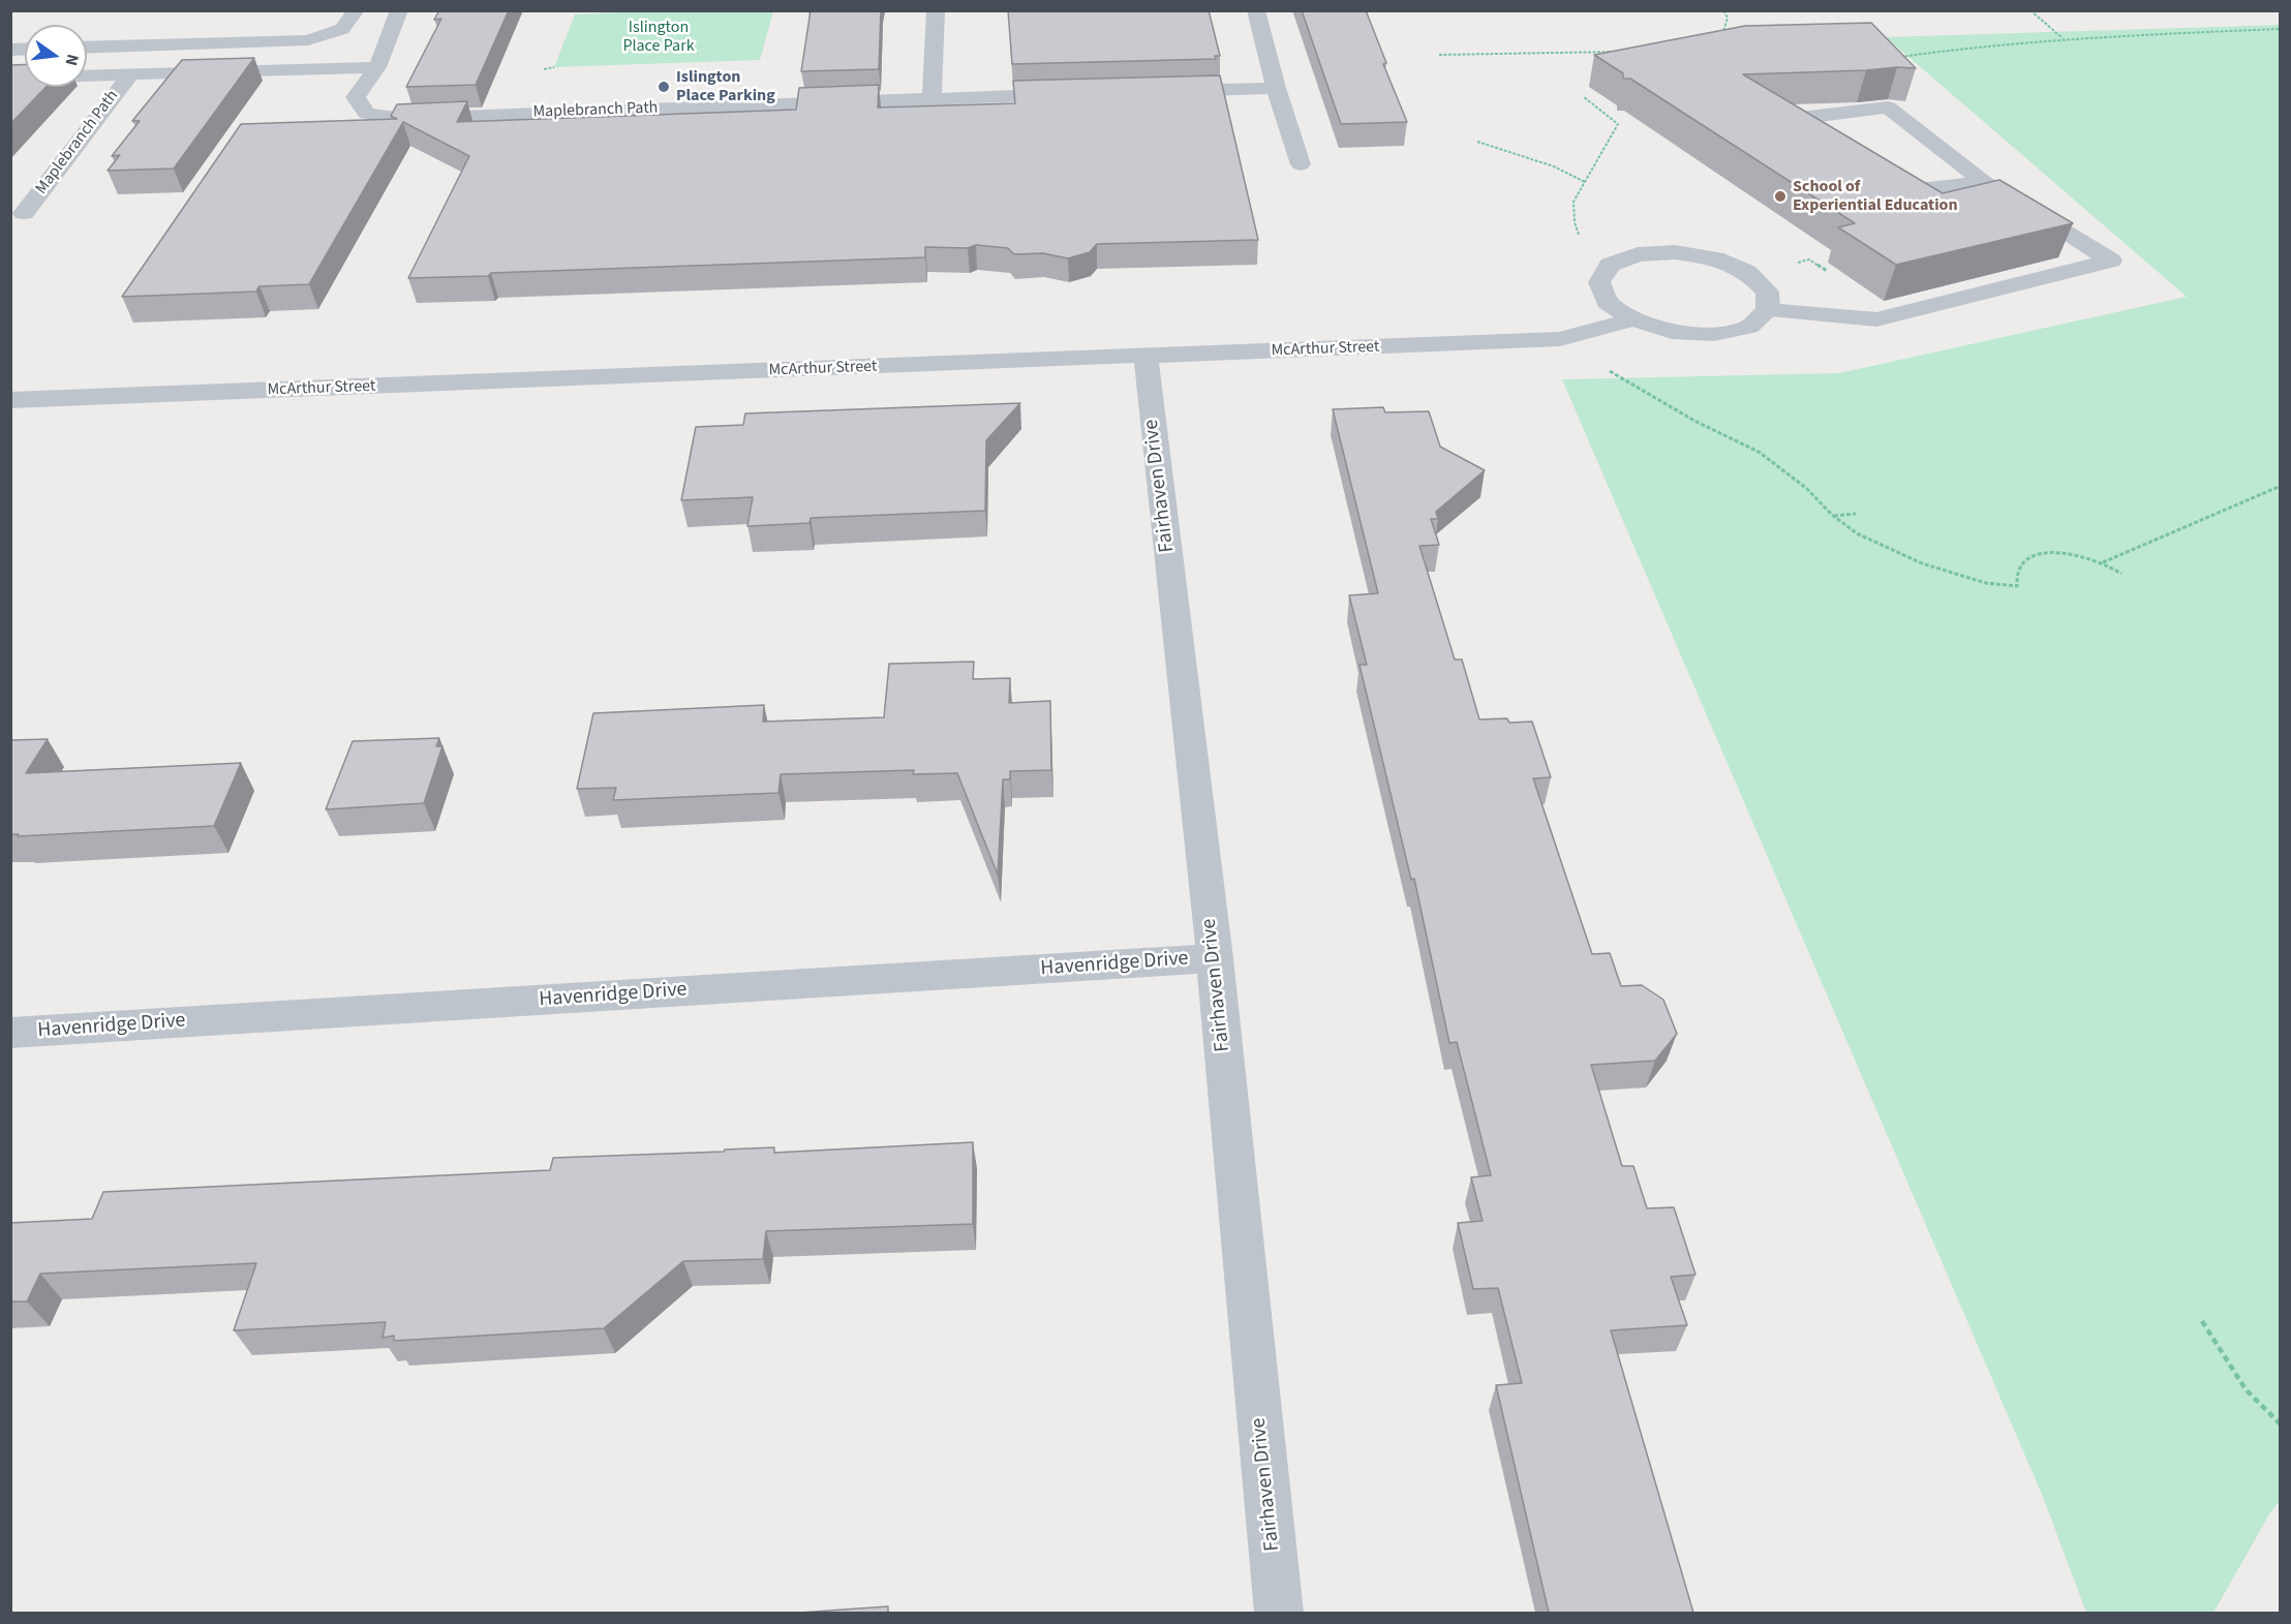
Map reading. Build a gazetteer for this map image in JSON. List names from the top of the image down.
{
  "streets": {
    "street": [
      "Maplebranch Path",
      "McArthur Street",
      "Fairhaven Drive",
      "Havenridge Drive"
    ]
  },
  "crossings": [
    ["McArthur Street", "Fairhaven Drive"],
    ["Fairhaven Drive", "Havenridge Drive"]
  ],
  "parks": ["Islington Place Park"],
  "places": ["Islington Place Parking", "School of Experiential Education"],
  "north": "right"
}
